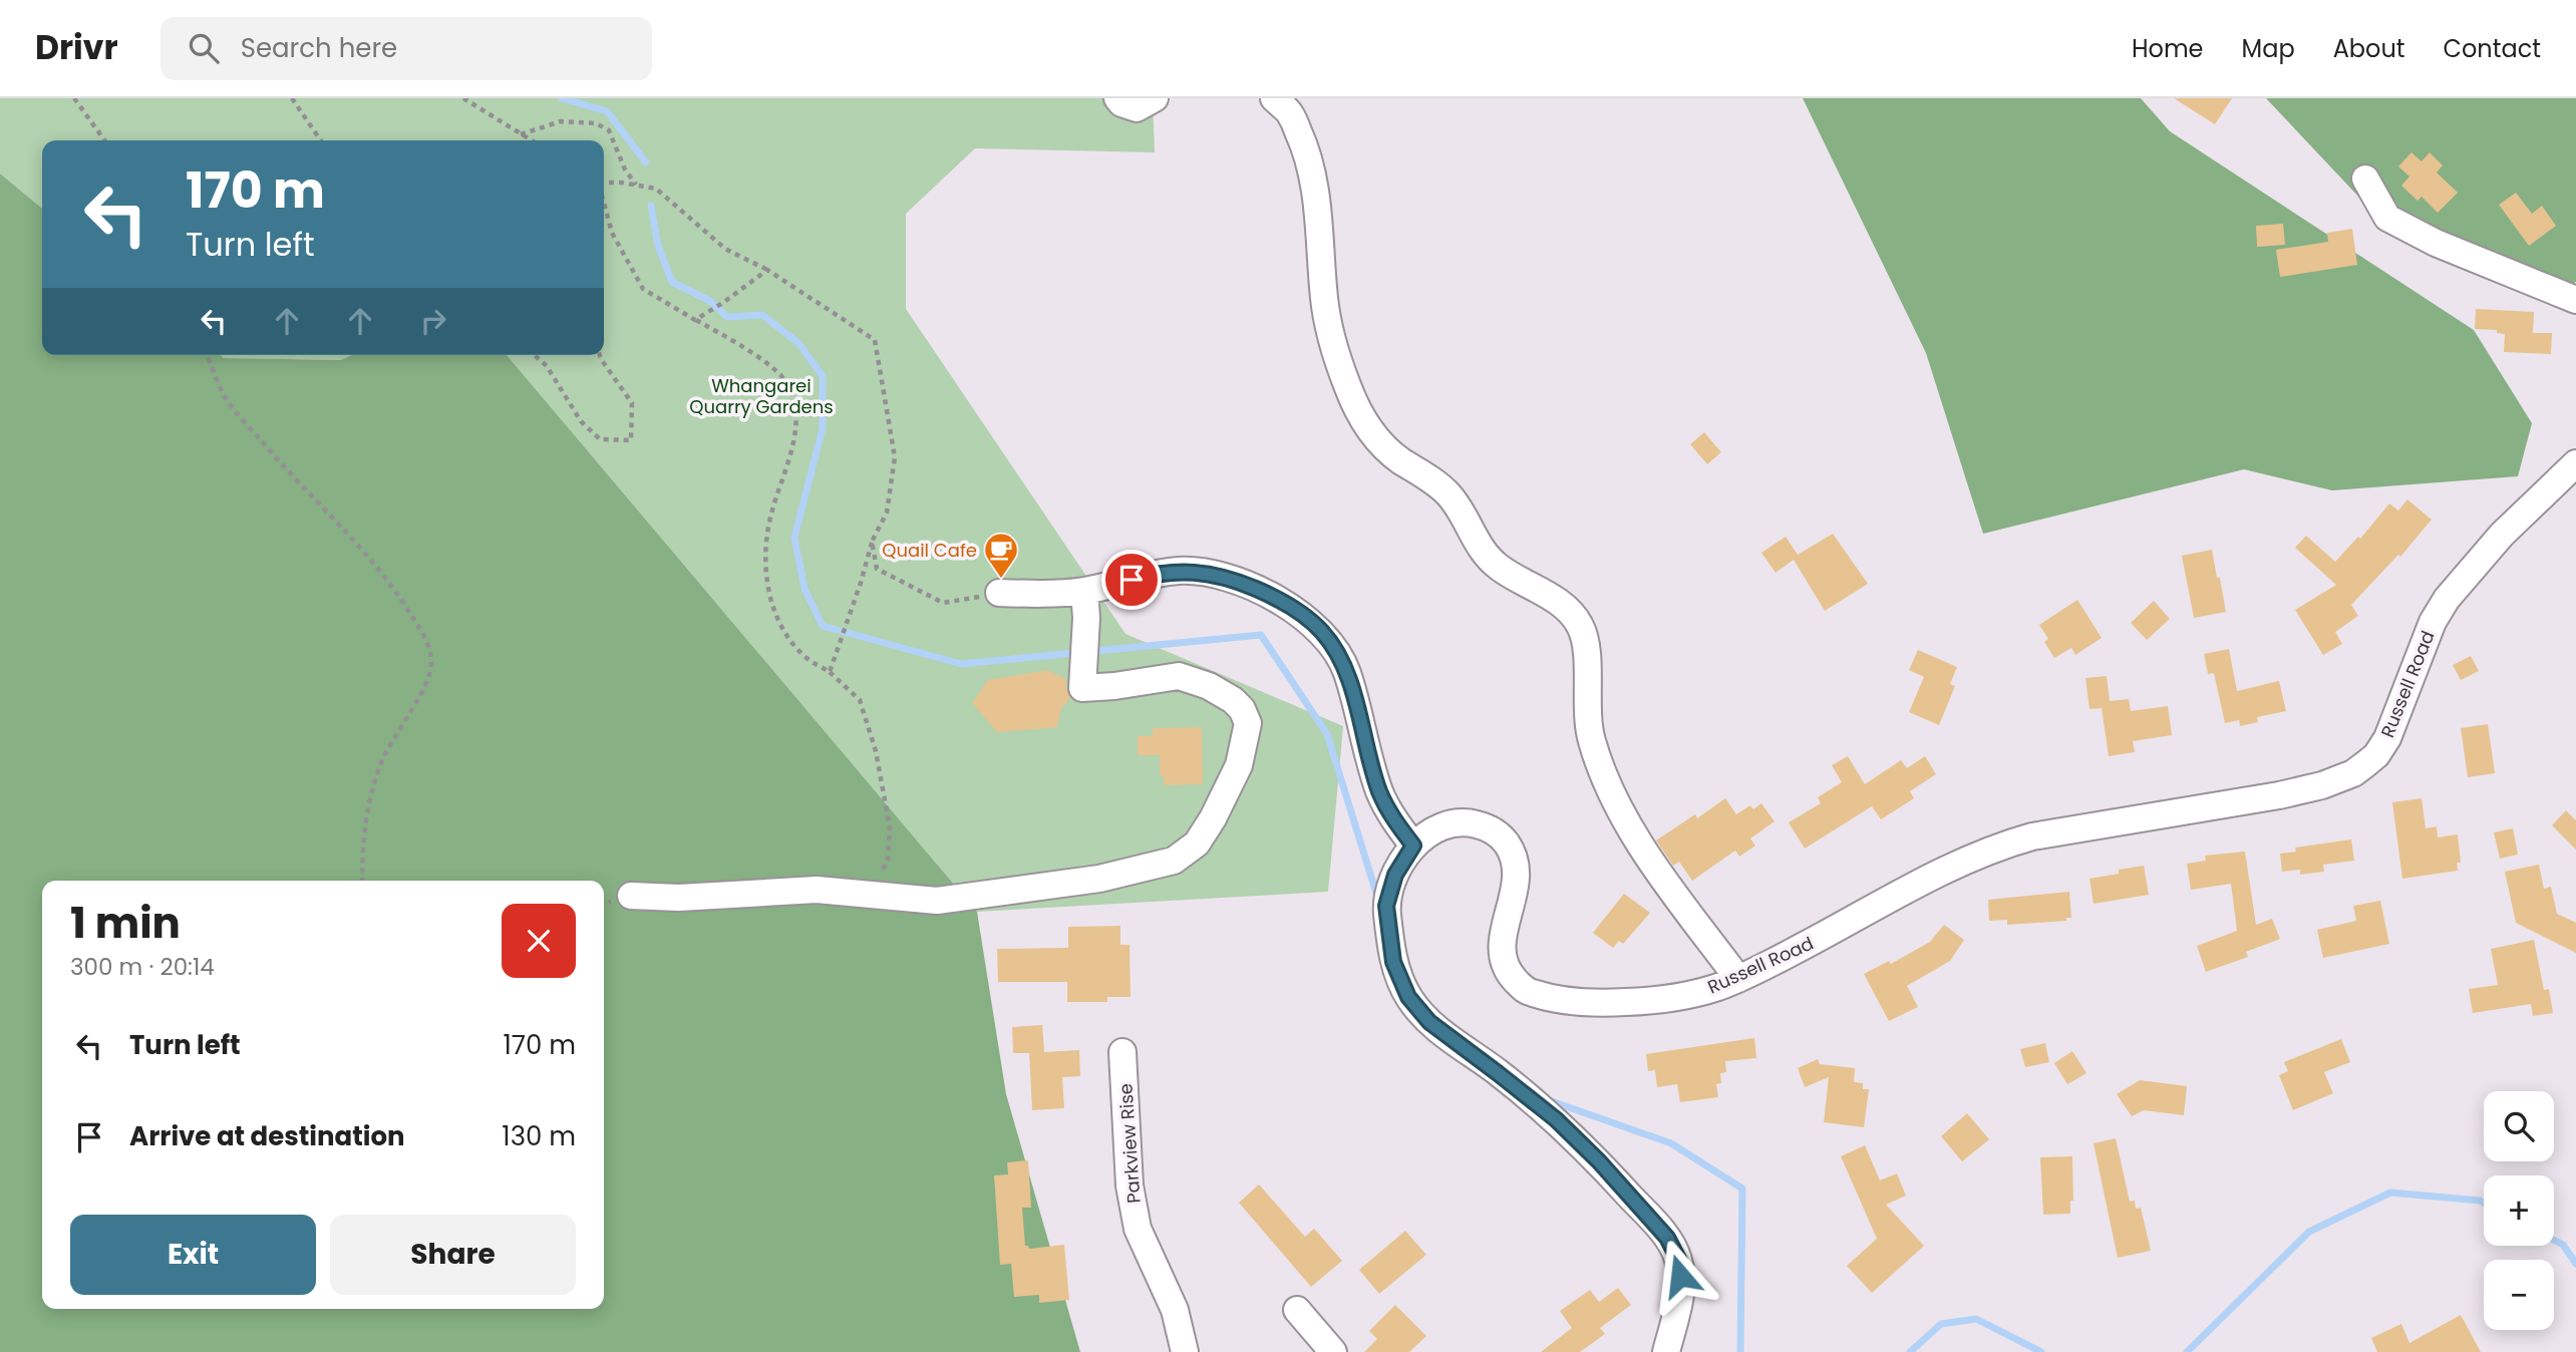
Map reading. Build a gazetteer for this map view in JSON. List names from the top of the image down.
{
  "streets": {
    "street": ["Russell Road", "Parkview Rise"]
  },
  "parks": ["Whangarei Quarry Gardens"],
  "places": {
    "cafe": ["Quail Cafe"]
  },
  "page": {
    "header": "Drivr",
    "search": "Search here",
    "nav": [
      "Home",
      "Map",
      "About",
      "Contact"
    ],
    "turn": ["170 m", "Turn left"],
    "heading": ["1 min", "300 m · 20:14"],
    "list": [
      {
        "name": "Turn left",
        "value": "170 m"
      },
      {
        "name": "Arrive at destination",
        "value": "130 m"
      }
    ],
    "map_buttons": ["+", "−"],
    "buttons": ["Exit", "Share"]
  }
}
